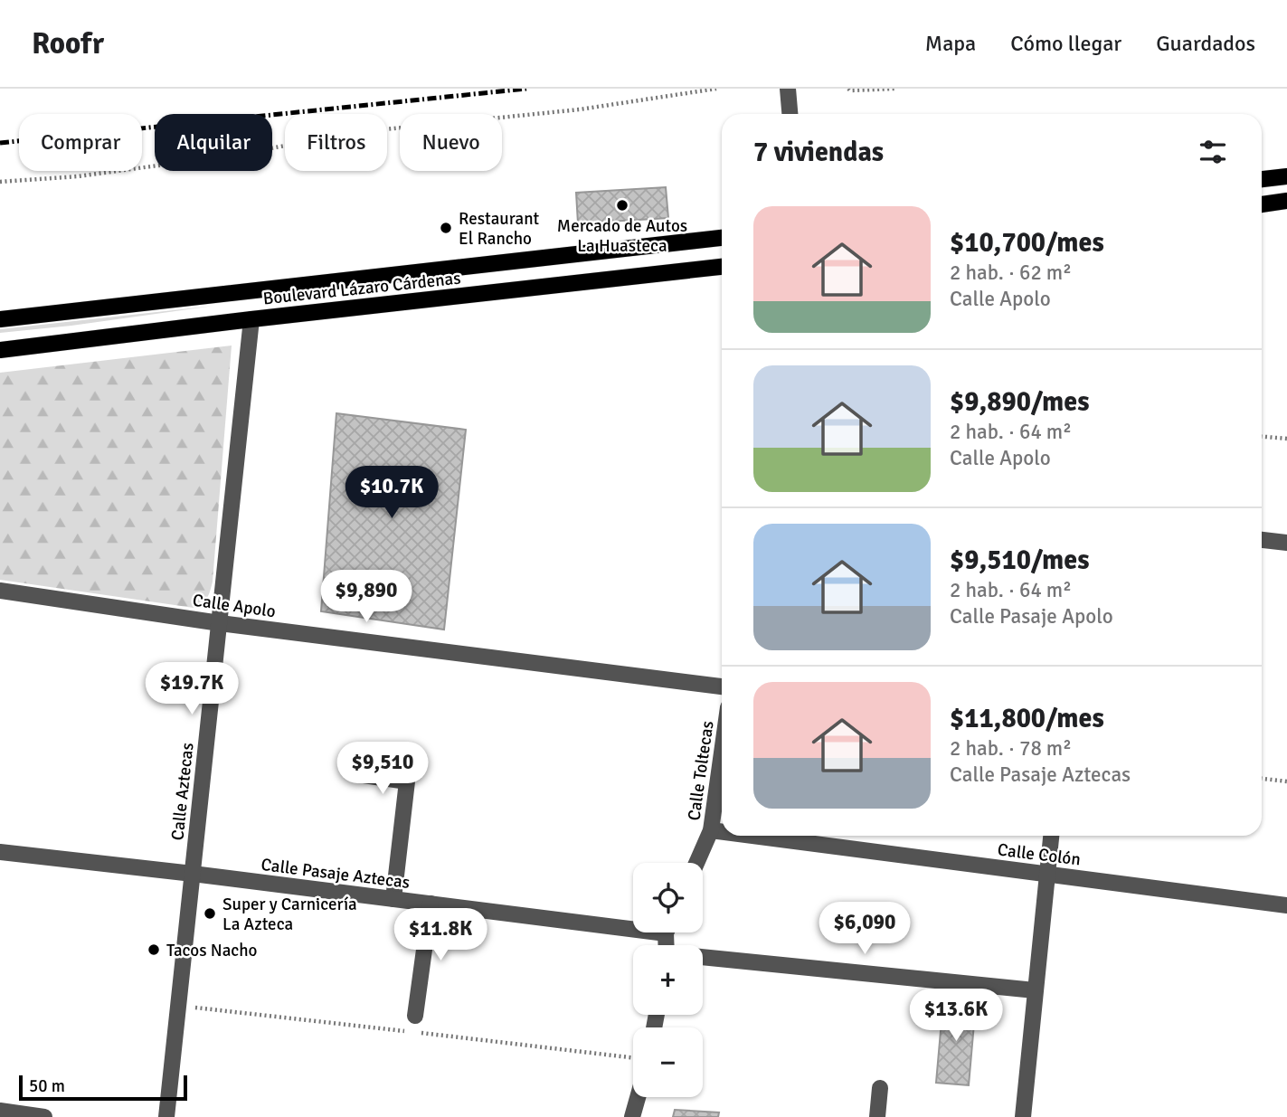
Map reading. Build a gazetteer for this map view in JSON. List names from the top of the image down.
{
  "streets": {
    "main road": ["Boulevard Lázaro Cárdenas"],
    "street": [
      "Calle Apolo",
      "Calle Toltecas",
      "Calle Aztecas",
      "Calle Colón",
      "Calle Pasaje Aztecas"
    ]
  },
  "crossings": [
    ["Boulevard Lázaro Cárdenas", "Calle Aztecas"],
    ["Calle Apolo", "Calle Aztecas"],
    ["Calle Toltecas", "Calle Colón"],
    ["Calle Aztecas", "Calle Pasaje Aztecas"]
  ],
  "places": [
    "Mercado de Autos La Huasteca",
    "Restaurant El Rancho",
    "Super y Carnicería La Azteca",
    "Tacos Nacho"
  ],
  "scale_bar": "50 m",
  "page": {
    "header": "Roofr",
    "nav": ["Mapa", "Cómo llegar", "Guardados"],
    "chip": [
      "Comprar",
      "Alquilar",
      "Filtros",
      "Nuevo"
    ],
    "heading": "7 viviendas",
    "list": [
      {
        "name": "$10,700/mes",
        "note": "2 hab. · 62 m² · Calle Apolo"
      },
      {
        "name": "$9,890/mes",
        "note": "2 hab. · 64 m² · Calle Apolo"
      },
      {
        "name": "$9,510/mes",
        "note": "2 hab. · 64 m² · Calle Pasaje Apolo"
      },
      {
        "name": "$11,800/mes",
        "note": "2 hab. · 78 m² · Calle Pasaje Aztecas"
      }
    ],
    "price": [
      "$10.7K",
      "$9,890",
      "$19.7K",
      "$9,510",
      "$6,090",
      "$11.8K",
      "$13.6K"
    ],
    "map_buttons": ["+", "−"],
    "scale": "50 m"
  }
}
